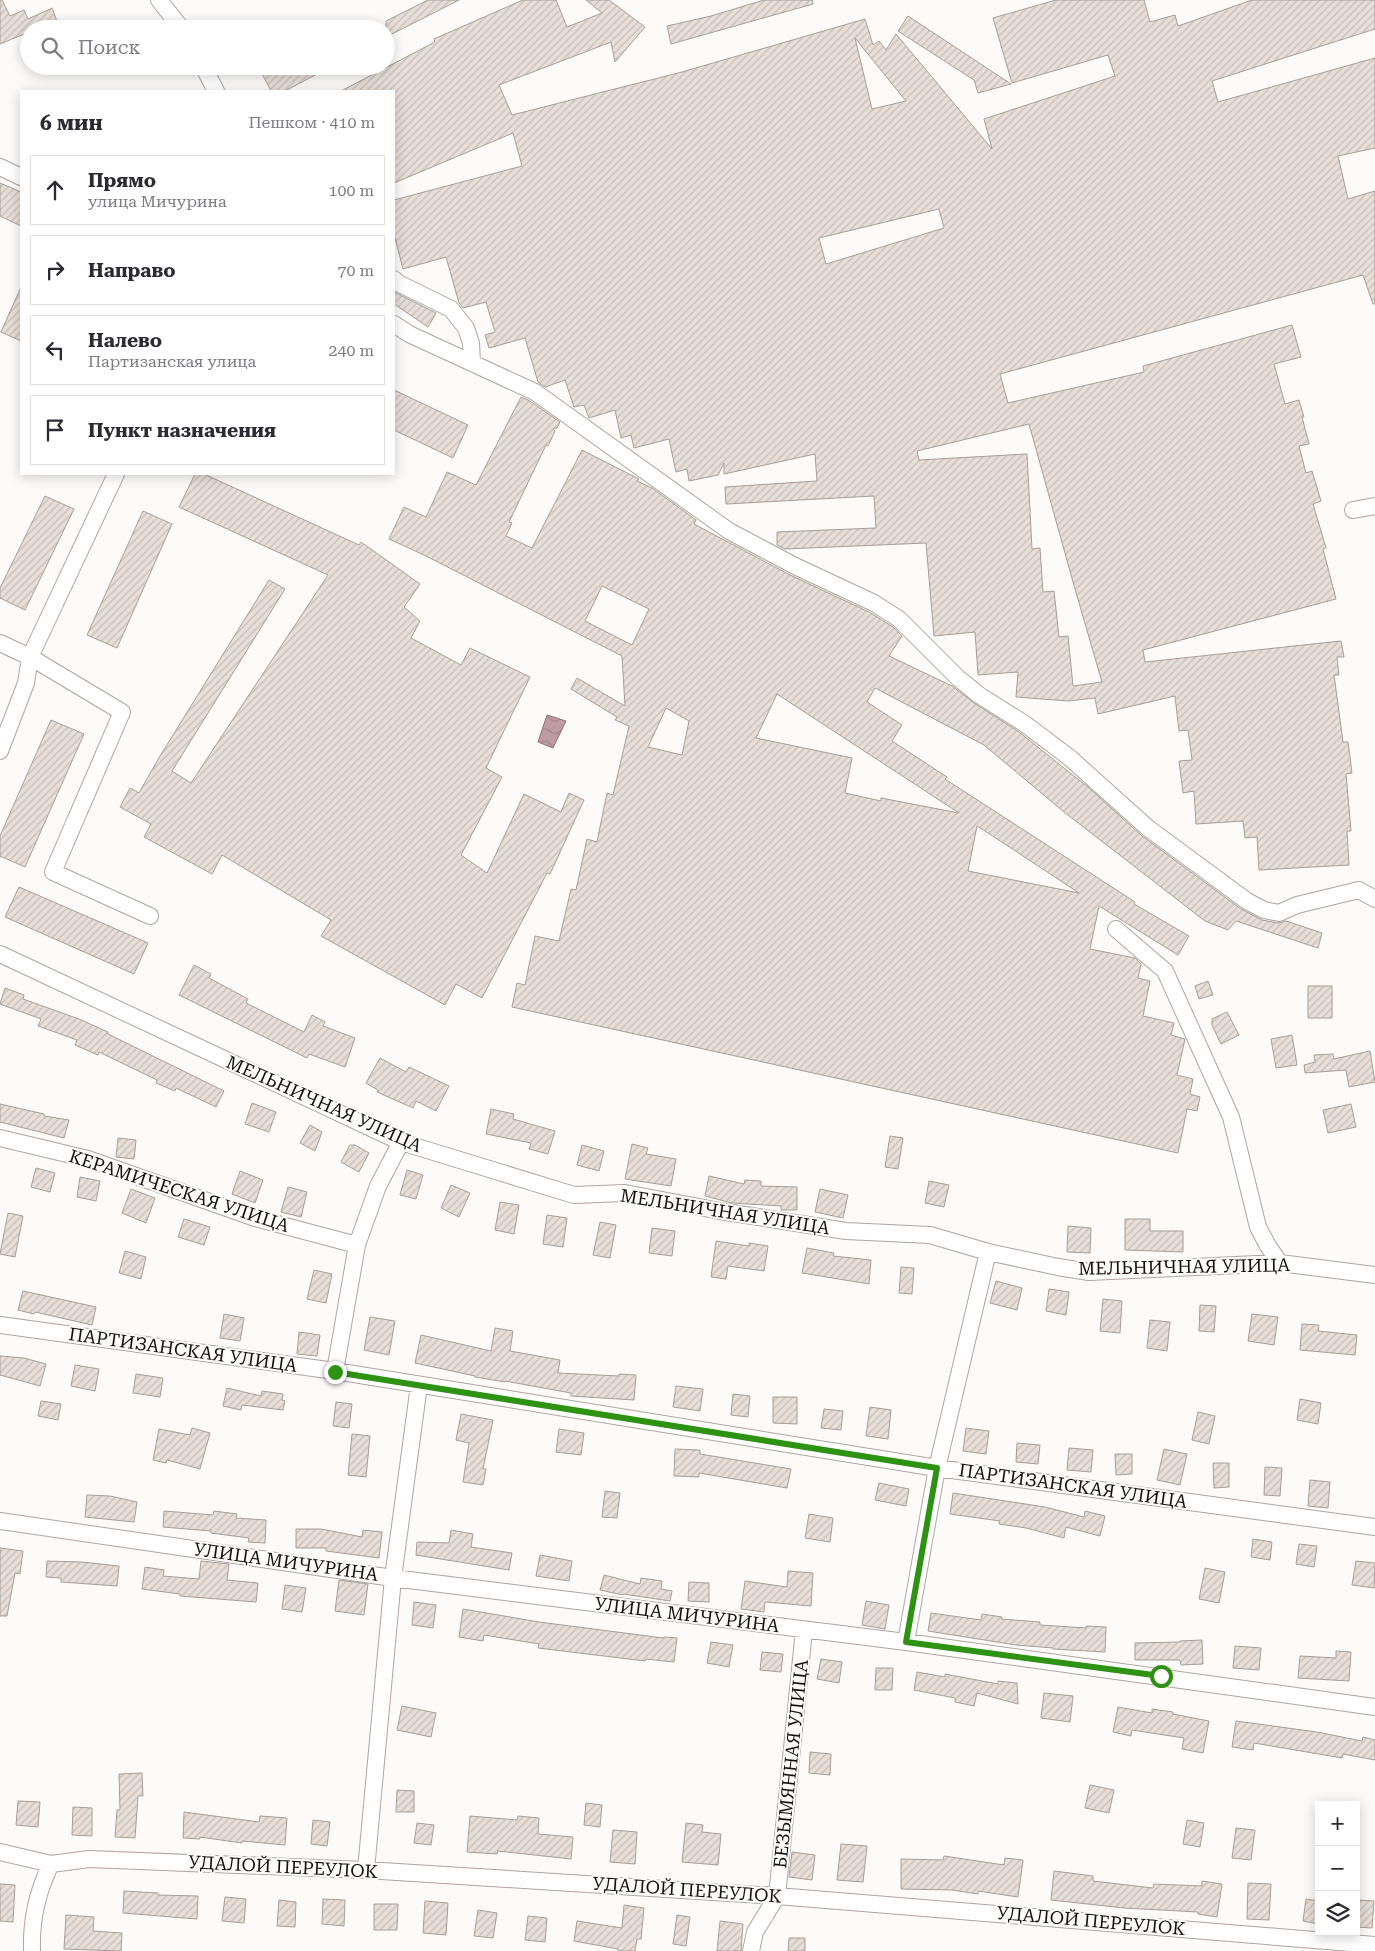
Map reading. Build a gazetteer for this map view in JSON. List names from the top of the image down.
{
  "streets": {
    "street": [
      "МЕЛЬНИЧНАЯ УЛИЦА",
      "КЕРАМИЧЕСКАЯ УЛИЦА",
      "ПАРТИЗАНСКАЯ УЛИЦА",
      "УЛИЦА МИЧУРИНА",
      "БЕЗЫМЯННАЯ УЛИЦА",
      "УДАЛОЙ ПЕРЕУЛОК"
    ]
  },
  "crossings": [
    ["УЛИЦА МИЧУРИНА", "БЕЗЫМЯННАЯ УЛИЦА"],
    ["БЕЗЫМЯННАЯ УЛИЦА", "УДАЛОЙ ПЕРЕУЛОК"]
  ],
  "page": {
    "search": "Поиск",
    "heading": ["6 мин", "Пешком · 410 m"],
    "list": [
      ["Прямо", "улица Мичурина", "100 m"],
      ["Направо", "70 m"],
      ["Налево", "Партизанская улица", "240 m"],
      "Пункт назначения"
    ],
    "map_buttons": ["+", "−"]
  }
}
